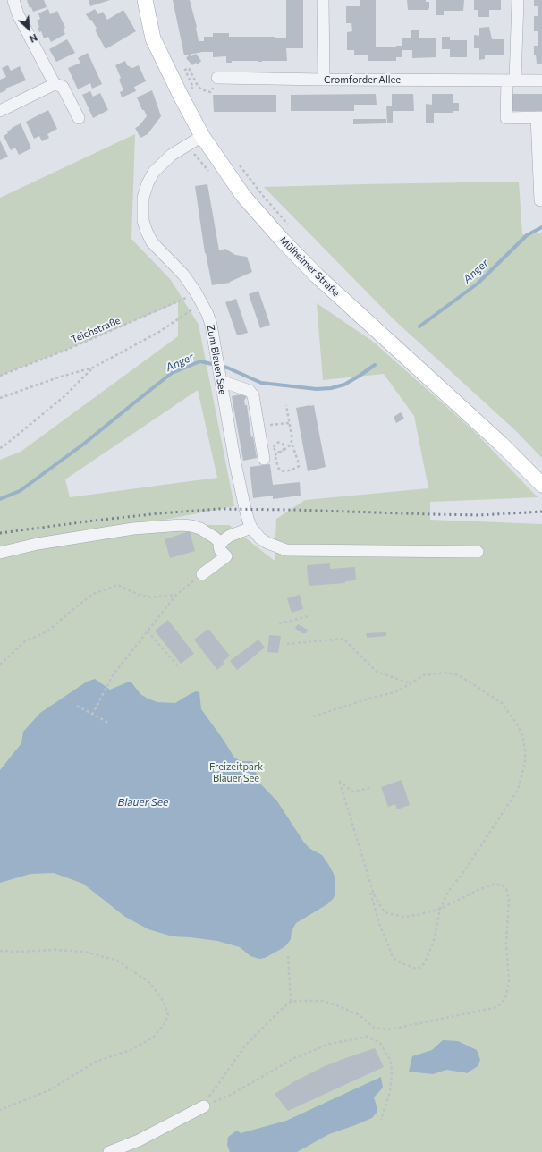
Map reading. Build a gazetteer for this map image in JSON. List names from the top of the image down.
{
  "streets": {
    "main road": ["Mülheimer Straße"],
    "street": ["Cromforder Allee", "Zum Blauen See"],
    "path": ["Teichstraße"]
  },
  "crossings": [
    ["Mülheimer Straße", "Zum Blauen See"],
    ["Teichstraße", "Zum Blauen See"]
  ],
  "water": ["Anger", "Blauer See"],
  "parks": ["Freizeitpark Blauer See"],
  "north": "bottom right"
}
